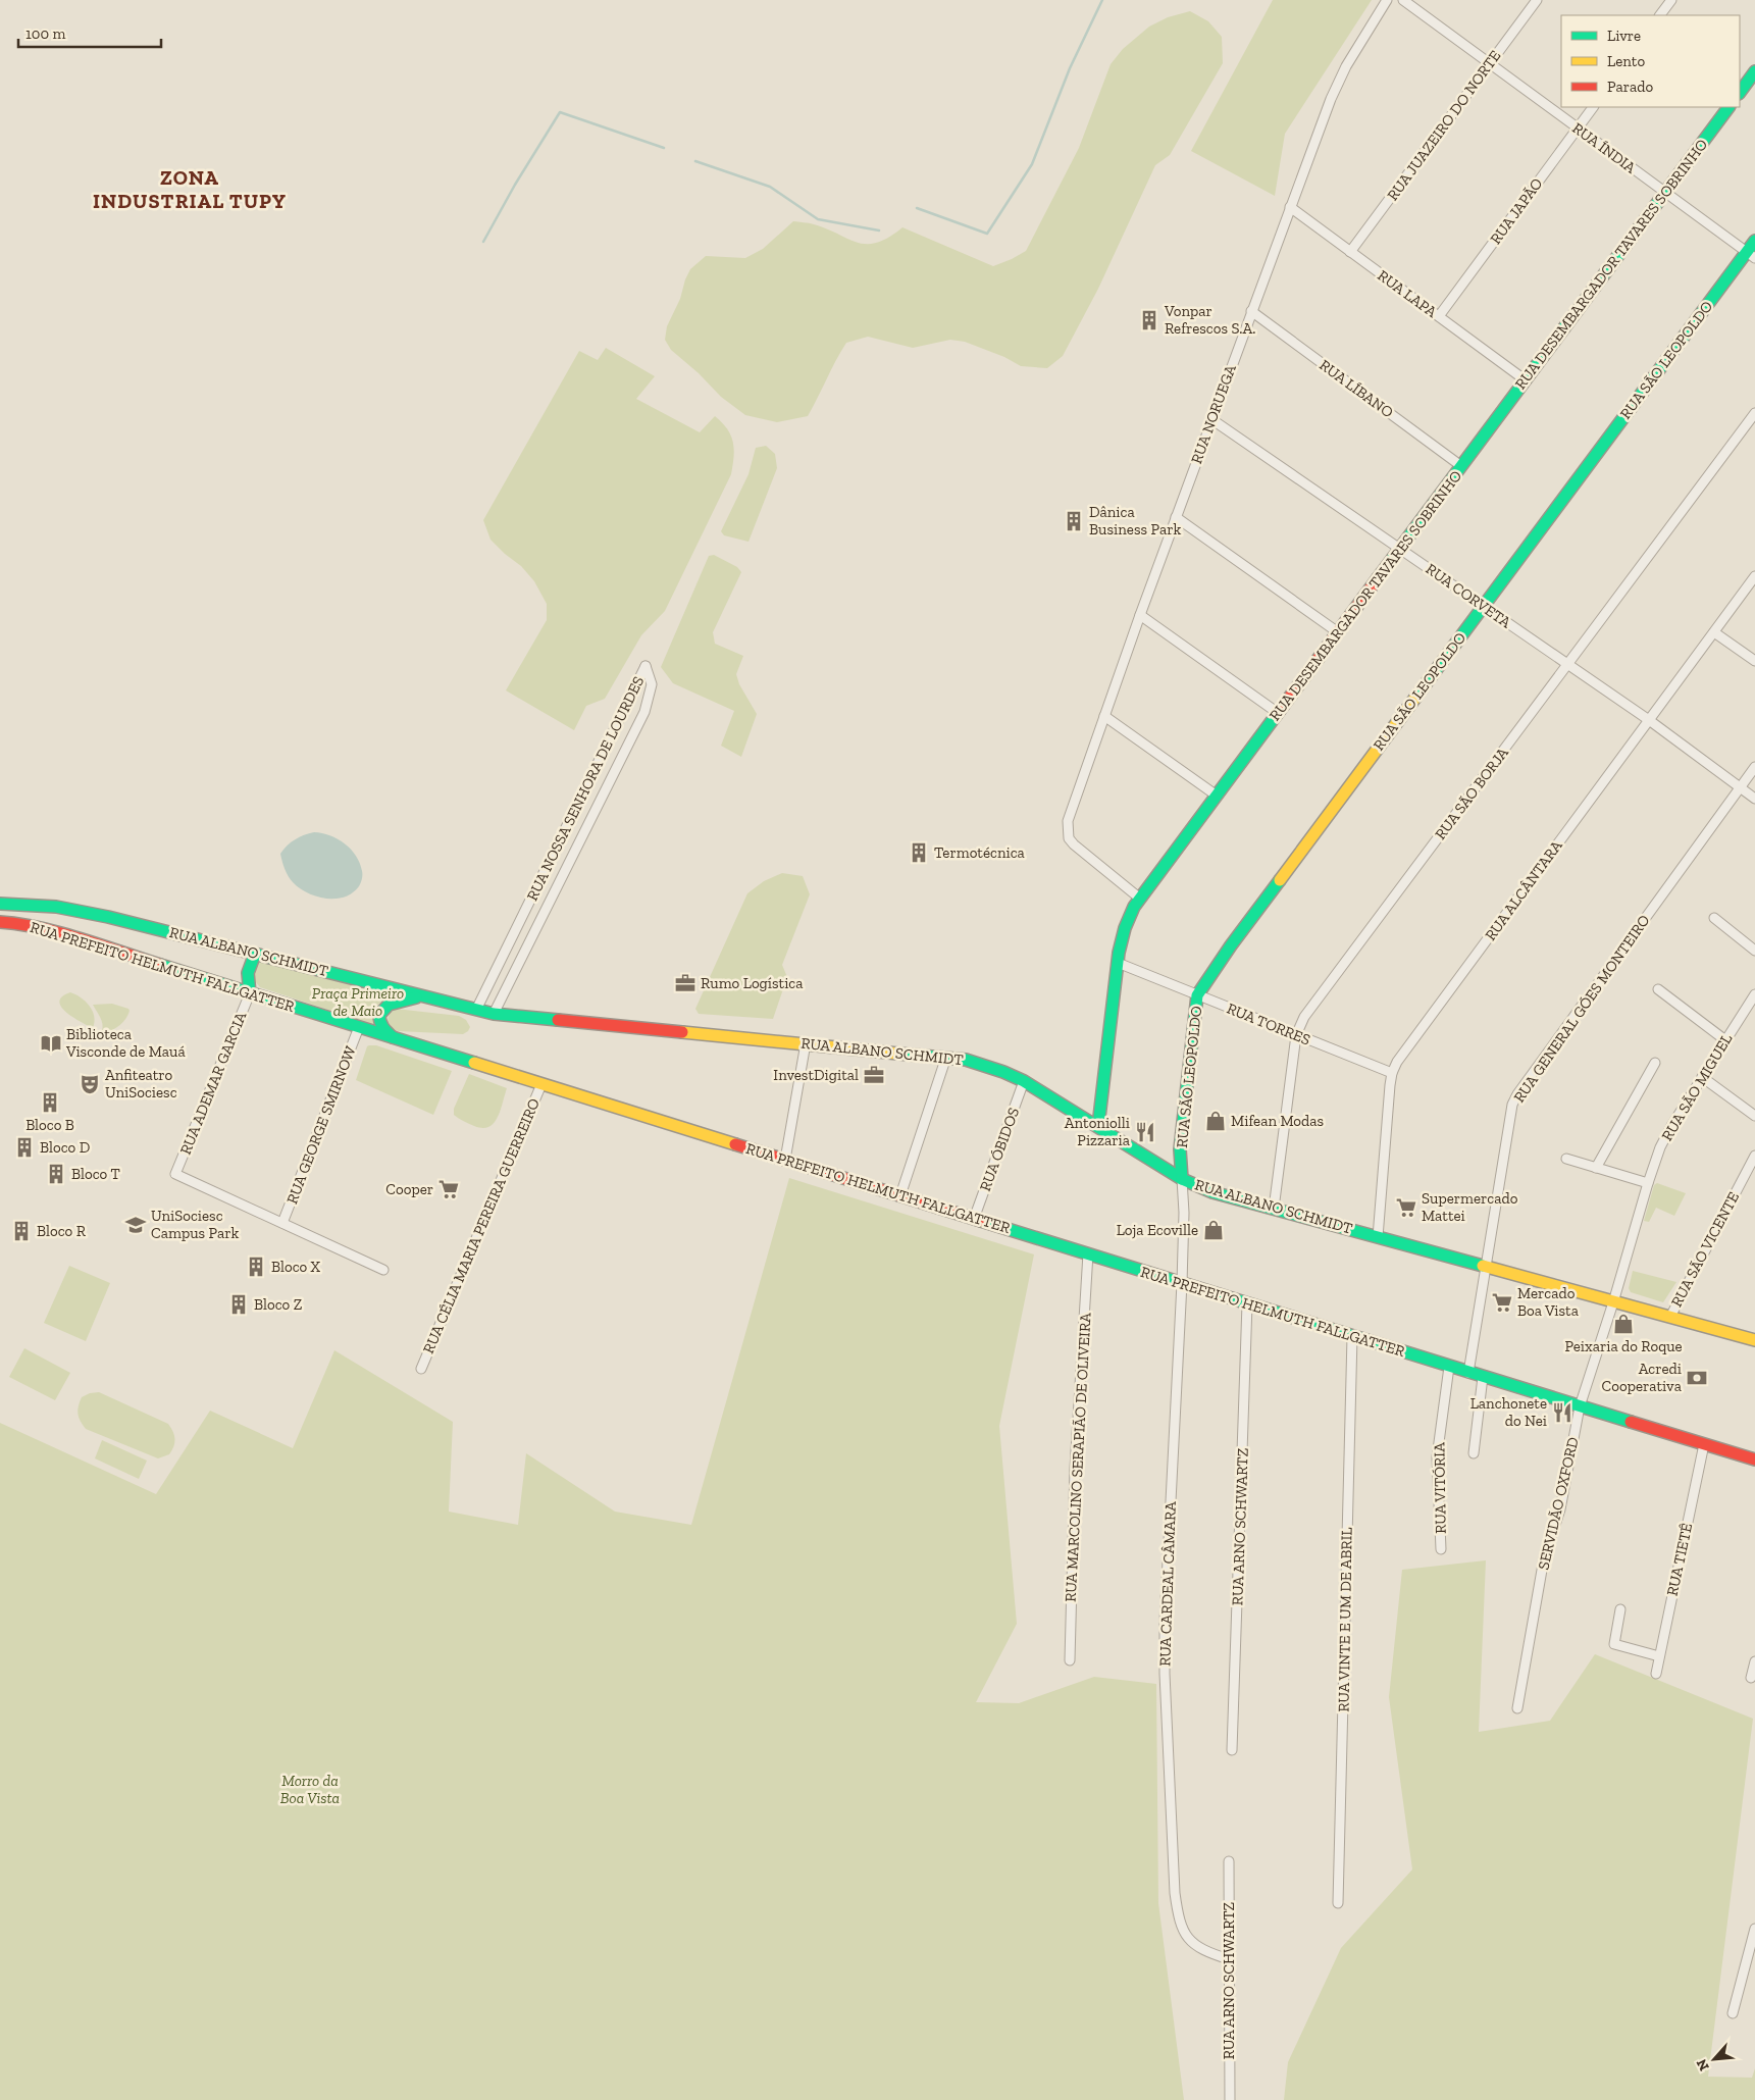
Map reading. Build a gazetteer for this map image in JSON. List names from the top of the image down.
{
  "streets": {
    "main road": [
      "RUA DESEMBARGADOR TAVARES SOBRINHO",
      "RUA SÃO LEOPOLDO",
      "RUA ALBANO SCHMIDT",
      "RUA PREFEITO HELMUTH FALLGATTER"
    ],
    "street": [
      "RUA JUAZEIRO DO NORTE",
      "RUA ÍNDIA",
      "RUA JAPÃO",
      "RUA LAPA",
      "RUA LÍBANO",
      "RUA NORUEGA",
      "RUA CORVETA",
      "RUA NOSSA SENHORA DE LOURDES",
      "RUA SÃO BORJA",
      "RUA ALCÂNTARA",
      "RUA GENERAL GÓES MONTEIRO",
      "RUA TORRES",
      "RUA ADEMAR GARCIA",
      "RUA SÃO MIGUEL",
      "RUA GEORGE SMIRNOW",
      "RUA ÓBIDOS",
      "RUA CÉLIA MARIA PEREIRA GUERREIRO",
      "RUA SÃO VICENTE",
      "RUA MARCOLINO SERAPIÃO DE OLIVEIRA",
      "RUA VITÓRIA",
      "SERVIDÃO OXFORD",
      "RUA ARNO SCHWARTZ",
      "RUA TIETÊ",
      "RUA CARDEAL CÂMARA",
      "RUA VINTE E UM DE ABRIL"
    ]
  },
  "crossings": [
    ["RUA JUAZEIRO DO NORTE", "RUA ÍNDIA"],
    ["RUA JUAZEIRO DO NORTE", "RUA LAPA"],
    ["RUA ÍNDIA", "RUA JAPÃO"],
    ["RUA ÍNDIA", "RUA DESEMBARGADOR TAVARES SOBRINHO"],
    ["RUA ÍNDIA", "RUA SÃO LEOPOLDO"],
    ["RUA JAPÃO", "RUA LAPA"],
    ["RUA DESEMBARGADOR TAVARES SOBRINHO", "RUA LAPA"],
    ["RUA DESEMBARGADOR TAVARES SOBRINHO", "RUA LÍBANO"],
    ["RUA DESEMBARGADOR TAVARES SOBRINHO", "RUA NORUEGA"],
    ["RUA DESEMBARGADOR TAVARES SOBRINHO", "RUA CORVETA"],
    ["RUA DESEMBARGADOR TAVARES SOBRINHO", "RUA ALBANO SCHMIDT"],
    ["RUA DESEMBARGADOR TAVARES SOBRINHO", "RUA TORRES"],
    ["RUA LAPA", "RUA NORUEGA"],
    ["RUA SÃO LEOPOLDO", "RUA CORVETA"],
    ["RUA SÃO LEOPOLDO", "RUA ALBANO SCHMIDT"],
    ["RUA SÃO LEOPOLDO", "RUA TORRES"],
    ["RUA SÃO LEOPOLDO", "RUA CARDEAL CÂMARA"],
    ["RUA LÍBANO", "RUA NORUEGA"],
    ["RUA NORUEGA", "RUA CORVETA"],
    ["RUA CORVETA", "RUA SÃO BORJA"],
    ["RUA CORVETA", "RUA ALCÂNTARA"],
    ["RUA CORVETA", "RUA GENERAL GÓES MONTEIRO"],
    ["RUA NOSSA SENHORA DE LOURDES", "RUA ALBANO SCHMIDT"],
    ["RUA SÃO BORJA", "RUA ALBANO SCHMIDT"],
    ["RUA SÃO BORJA", "RUA TORRES"],
    ["RUA ALCÂNTARA", "RUA ALBANO SCHMIDT"],
    ["RUA ALCÂNTARA", "RUA TORRES"],
    ["RUA ALBANO SCHMIDT", "RUA GENERAL GÓES MONTEIRO"],
    ["RUA ALBANO SCHMIDT", "RUA SÃO MIGUEL"],
    ["RUA ALBANO SCHMIDT", "RUA ÓBIDOS"],
    ["RUA ALBANO SCHMIDT", "RUA SÃO VICENTE"],
    ["RUA ALBANO SCHMIDT", "SERVIDÃO OXFORD"],
    ["RUA ALBANO SCHMIDT", "RUA CARDEAL CÂMARA"],
    ["RUA PREFEITO HELMUTH FALLGATTER", "RUA GENERAL GÓES MONTEIRO"],
    ["RUA PREFEITO HELMUTH FALLGATTER", "RUA ADEMAR GARCIA"],
    ["RUA PREFEITO HELMUTH FALLGATTER", "RUA GEORGE SMIRNOW"],
    ["RUA PREFEITO HELMUTH FALLGATTER", "RUA ÓBIDOS"],
    ["RUA PREFEITO HELMUTH FALLGATTER", "RUA CÉLIA MARIA PEREIRA GUERREIRO"],
    ["RUA PREFEITO HELMUTH FALLGATTER", "RUA MARCOLINO SERAPIÃO DE OLIVEIRA"],
    ["RUA PREFEITO HELMUTH FALLGATTER", "RUA VITÓRIA"],
    ["RUA PREFEITO HELMUTH FALLGATTER", "SERVIDÃO OXFORD"],
    ["RUA PREFEITO HELMUTH FALLGATTER", "RUA ARNO SCHWARTZ"],
    ["RUA PREFEITO HELMUTH FALLGATTER", "RUA TIETÊ"],
    ["RUA PREFEITO HELMUTH FALLGATTER", "RUA CARDEAL CÂMARA"],
    ["RUA PREFEITO HELMUTH FALLGATTER", "RUA VINTE E UM DE ABRIL"],
    ["RUA ADEMAR GARCIA", "RUA GEORGE SMIRNOW"],
    ["RUA SÃO MIGUEL", "SERVIDÃO OXFORD"],
    ["RUA ARNO SCHWARTZ", "RUA CARDEAL CÂMARA"]
  ],
  "districts": ["ZONA INDUSTRIAL TUPY"],
  "parks": ["Praça Primeiro de Maio", "Morro da Boa Vista"],
  "places": {
    "building": [
      "Vonpar Refrescos S.A.",
      "Dânica Business Park",
      "Termotécnica",
      "Bloco B",
      "Bloco D",
      "Bloco T",
      "Bloco R",
      "Bloco X",
      "Bloco Z"
    ],
    "office": ["Rumo Logística", "InvestDigital"],
    "library": ["Biblioteca Visconde de Mauá"],
    "theatre": ["Anfiteatro UniSociesc"],
    "shop": ["Mifean Modas", "Loja Ecoville", "Peixaria do Roque"],
    "restaurant": ["Antoniolli Pizzaria", "Lanchonete do Nei"],
    "supermarket": ["Cooper", "Supermercado Mattei", "Mercado Boa Vista"],
    "school or university": ["UniSociesc Campus Park"],
    "bank": ["Acredi Cooperativa"]
  },
  "legend": ["Livre", "Lento", "Parado"],
  "scale_bar": "100 m",
  "north": "bottom left"
}
